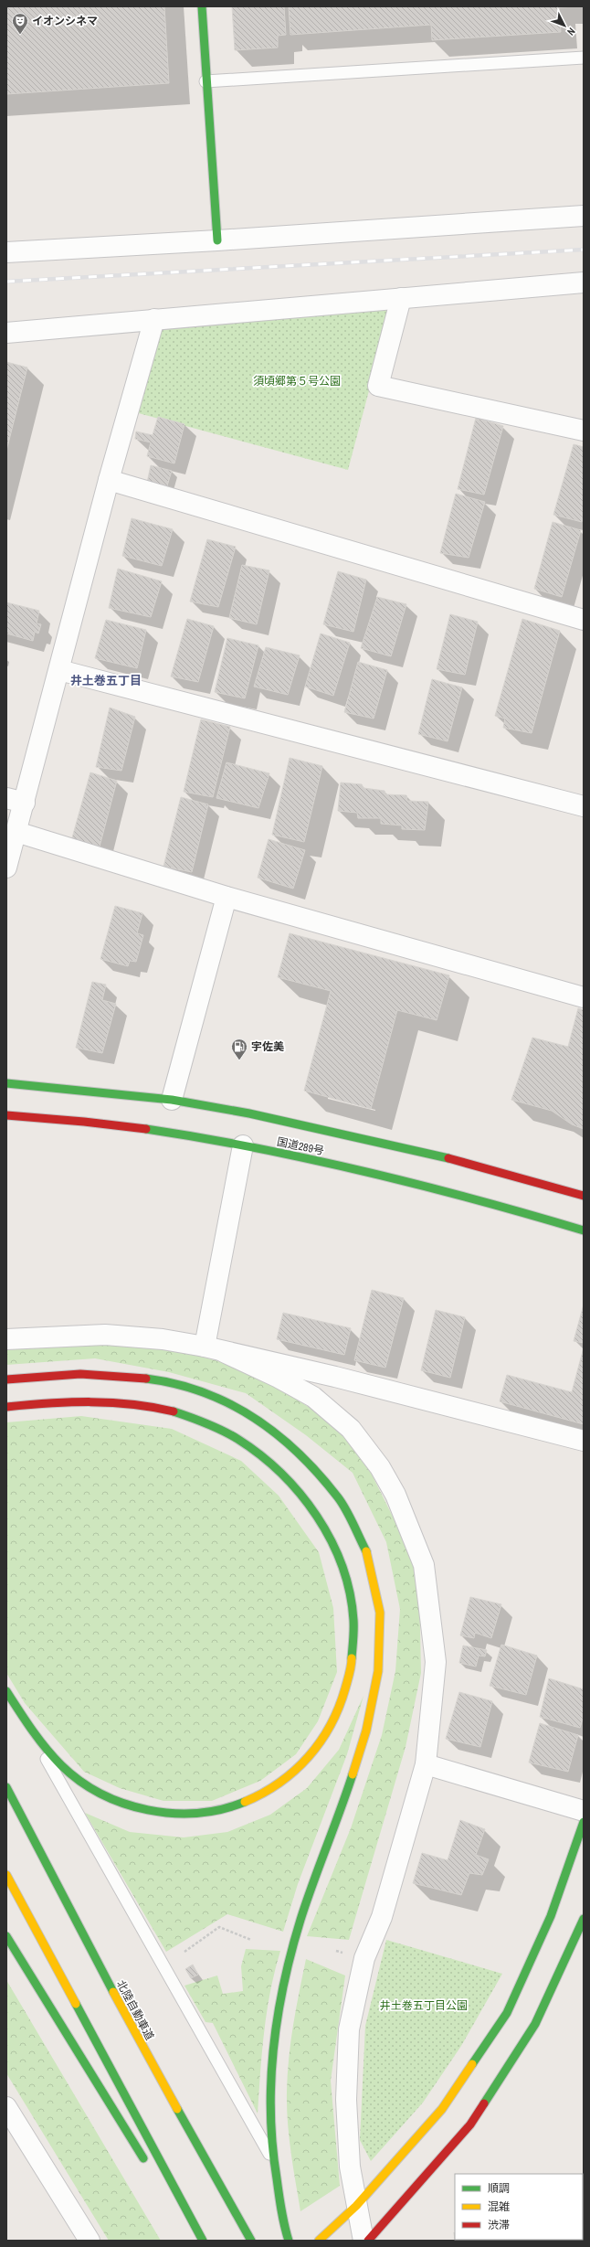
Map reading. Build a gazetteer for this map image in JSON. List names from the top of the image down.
{
  "streets": {
    "main road": ["国道289号", "北陸自動車道"]
  },
  "districts": ["井土巻五丁目"],
  "parks": ["須頃郷第５号公園", "井土巻五丁目公園"],
  "places": {
    "theatre": ["イオンシネマ"],
    "fuel station": ["宇佐美"]
  },
  "legend": ["順調", "混雑", "渋滞"],
  "north": "bottom right"
}
